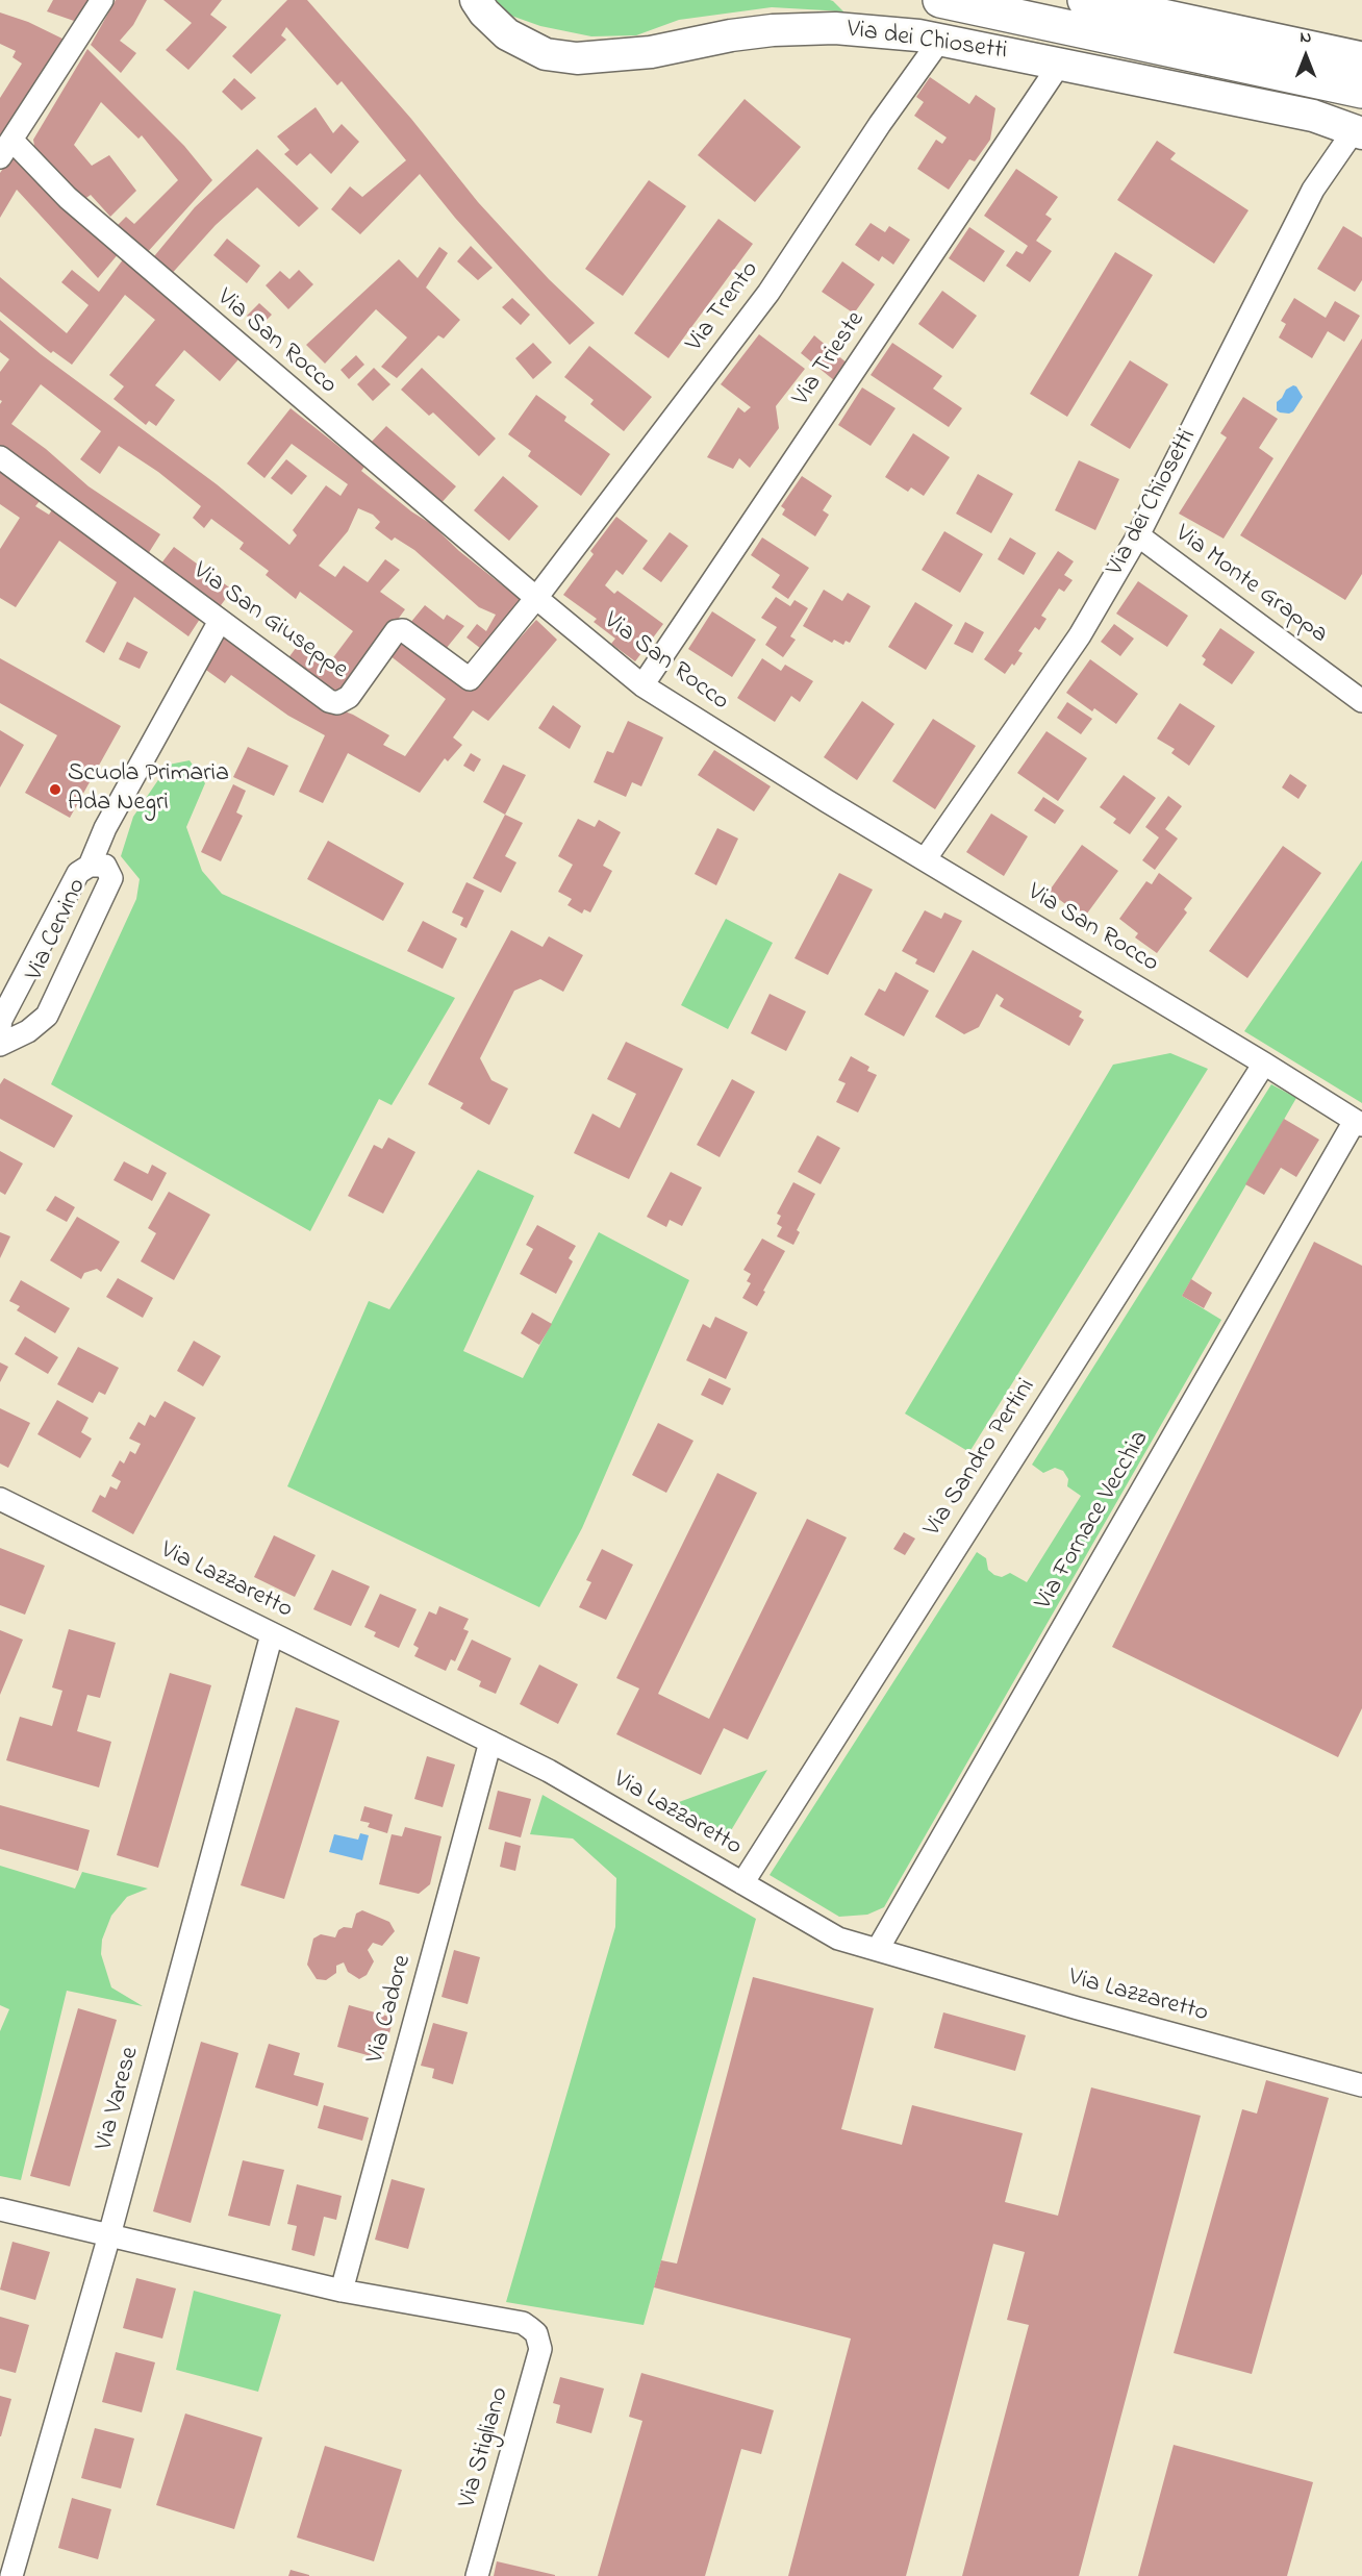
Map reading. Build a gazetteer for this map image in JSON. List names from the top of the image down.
{
  "streets": {
    "street": [
      "Via dei Chiosetti",
      "Via Trento",
      "Via San Rocco",
      "Via Trieste",
      "Via Monte Grappa",
      "Via San Giuseppe",
      "Via Cervino",
      "Via Sandro Pertini",
      "Via Fornace Vecchia",
      "Via Lazzaretto",
      "Via Cadore",
      "Via Varese",
      "Via Stigliano"
    ]
  },
  "crossings": [
    ["Via dei Chiosetti", "Via Trento"],
    ["Via dei Chiosetti", "Via San Rocco"],
    ["Via dei Chiosetti", "Via Trieste"],
    ["Via dei Chiosetti", "Via Monte Grappa"],
    ["Via Trento", "Via San Rocco"],
    ["Via Trento", "Via San Giuseppe"],
    ["Via San Rocco", "Via Trieste"],
    ["Via San Rocco", "Via San Giuseppe"],
    ["Via San Rocco", "Via Sandro Pertini"],
    ["Via San Rocco", "Via Fornace Vecchia"],
    ["Via Sandro Pertini", "Via Lazzaretto"],
    ["Via Fornace Vecchia", "Via Lazzaretto"],
    ["Via Lazzaretto", "Via Cadore"],
    ["Via Lazzaretto", "Via Varese"],
    ["Via Cadore", "Via Stigliano"]
  ],
  "places": ["Scuola Primaria Ada Negri"],
  "north": "top"
}
